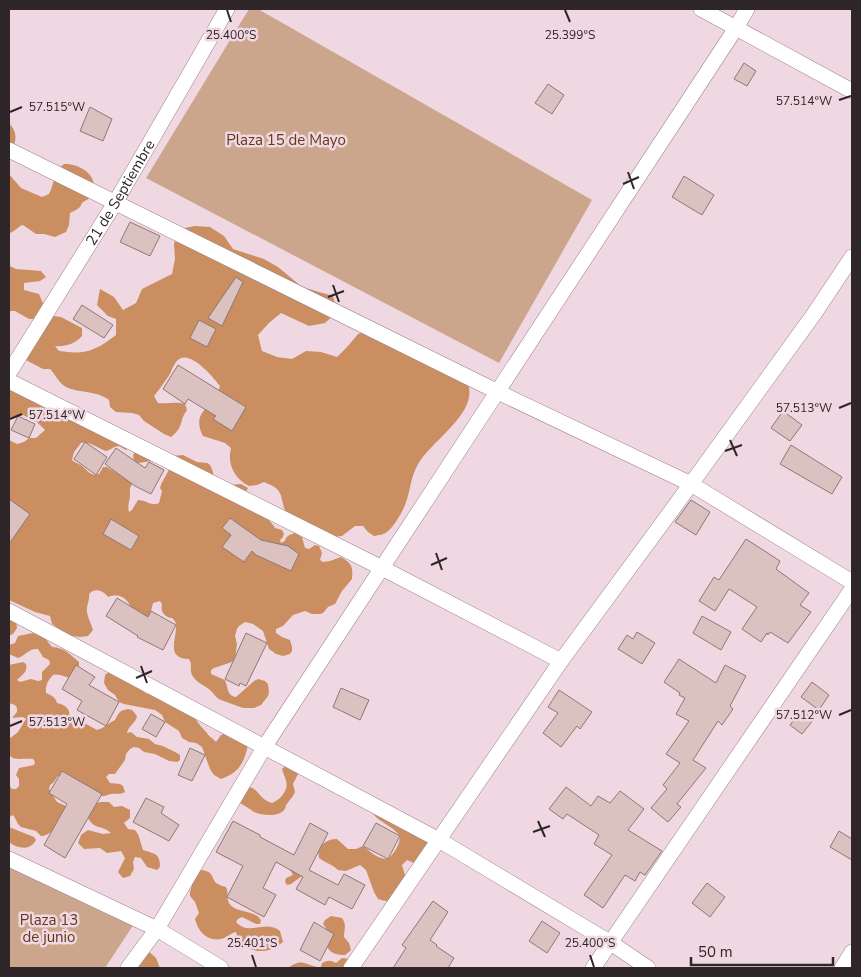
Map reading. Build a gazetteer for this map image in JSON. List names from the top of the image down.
{
  "streets": {
    "street": ["21 de Septiembre"]
  },
  "parks": ["Plaza 15 de Mayo", "Plaza 13 de junio"],
  "scale_bar": "50 m",
  "coordinates": [
    "25.400°S",
    "25.399°S",
    "57.514°W",
    "57.515°W",
    "57.513°W",
    "57.512°W",
    "25.401°S"
  ]
}
